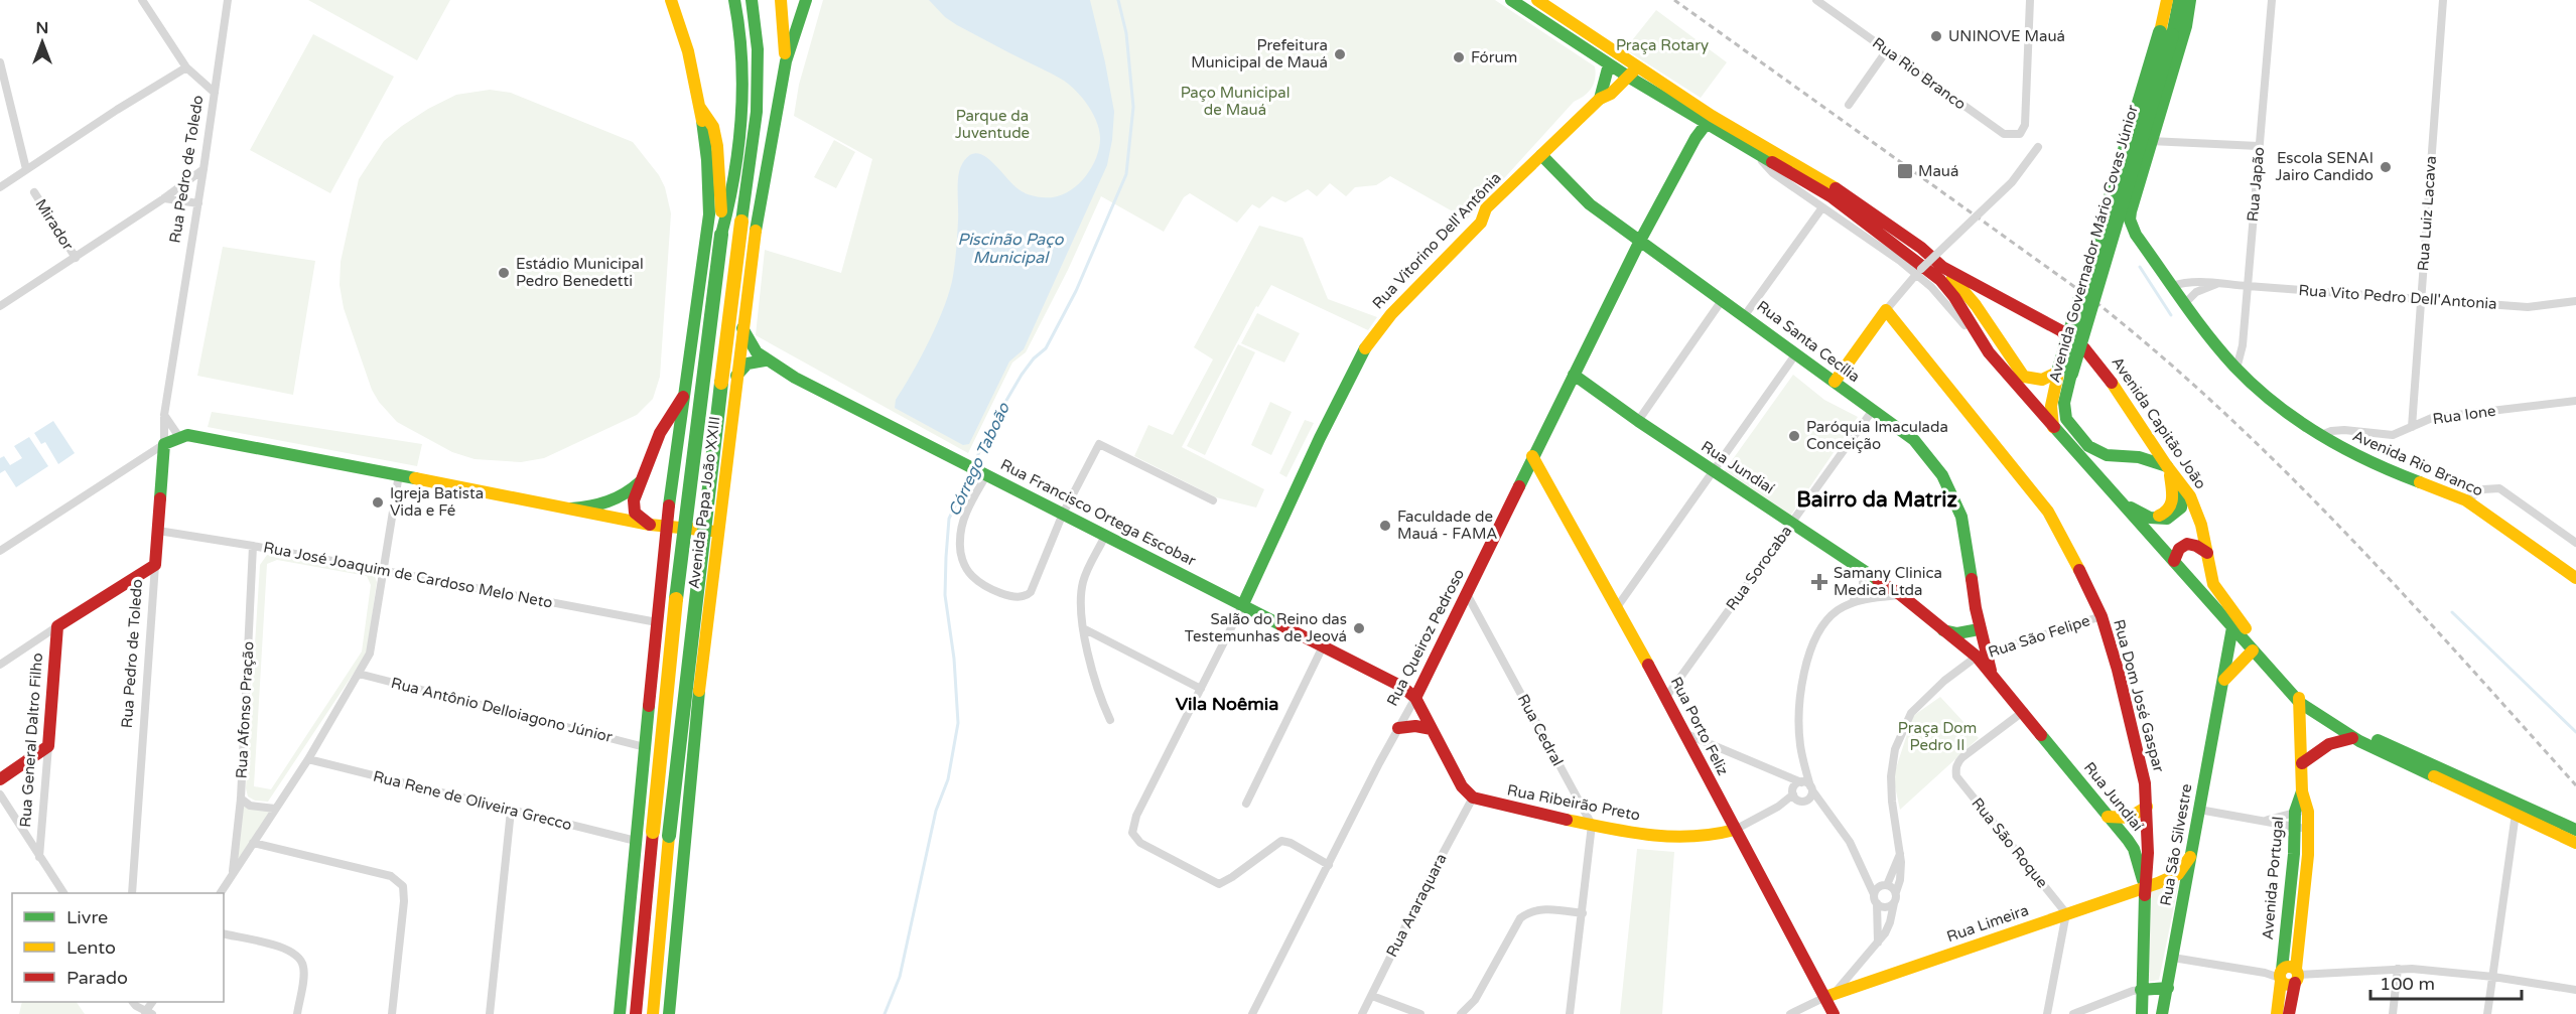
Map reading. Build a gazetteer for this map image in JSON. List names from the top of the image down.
{
  "streets": {
    "main road": [
      "Rua Pedro de Toledo",
      "Rua Vitorino Dell'Antônia",
      "Avenida Governador Mário Covas Júnior",
      "Rua Santa Cecília",
      "Avenida Capitão João",
      "Avenida Rio Branco",
      "Rua Jundiaí",
      "Avenida Papa João XXIII",
      "Rua Francisco Ortega Escobar",
      "Rua Queiroz Pedroso",
      "Rua Dom José Gaspar",
      "Rua Porto Feliz",
      "Rua General Daltro Filho",
      "Rua Ribeirão Preto",
      "Rua São Silvestre",
      "Avenida Portugal",
      "Rua Limeira"
    ],
    "street": [
      "Rua Rio Branco",
      "Rua Japão",
      "Rua Luiz Lacava",
      "Mirador",
      "Rua Vito Pedro Dell'Antonia",
      "Rua Ione",
      "Rua Sorocaba",
      "Rua José Joaquim de Cardoso Melo Neto",
      "Rua São Felipe",
      "Rua Afonso Pração",
      "Rua Antônio Delloiagono Júnior",
      "Rua Cedral",
      "Rua Rene de Oliveira Grecco",
      "Rua São Roque",
      "Rua Araraquara"
    ]
  },
  "crossings": [
    ["Rua Pedro de Toledo", "Rua José Joaquim de Cardoso Melo Neto"],
    ["Rua Japão", "Rua Vito Pedro Dell'Antonia"],
    ["Rua Japão", "Avenida Rio Branco"],
    ["Rua Luiz Lacava", "Rua Vito Pedro Dell'Antonia"],
    ["Rua Luiz Lacava", "Rua Ione"],
    ["Rua Vitorino Dell'Antônia", "Rua Santa Cecília"],
    ["Rua Vitorino Dell'Antônia", "Rua Francisco Ortega Escobar"],
    ["Avenida Governador Mário Covas Júnior", "Avenida Capitão João"],
    ["Rua Vito Pedro Dell'Antonia", "Avenida Rio Branco"],
    ["Rua Santa Cecília", "Rua Jundiaí"],
    ["Rua Santa Cecília", "Rua Sorocaba"],
    ["Rua Santa Cecília", "Rua São Felipe"],
    ["Rua Santa Cecília", "Rua Queiroz Pedroso"],
    ["Rua Ione", "Avenida Rio Branco"],
    ["Avenida Capitão João", "Rua Queiroz Pedroso"],
    ["Avenida Capitão João", "Rua São Silvestre"],
    ["Avenida Capitão João", "Avenida Portugal"],
    ["Rua Jundiaí", "Rua Sorocaba"],
    ["Rua Jundiaí", "Rua São Felipe"],
    ["Rua Jundiaí", "Rua Queiroz Pedroso"],
    ["Rua Jundiaí", "Rua Dom José Gaspar"],
    ["Rua Jundiaí", "Rua São Roque"],
    ["Rua Jundiaí", "Rua Limeira"],
    ["Avenida Papa João XXIII", "Rua Francisco Ortega Escobar"],
    ["Rua Francisco Ortega Escobar", "Rua Queiroz Pedroso"],
    ["Rua Sorocaba", "Rua Porto Feliz"],
    ["Rua José Joaquim de Cardoso Melo Neto", "Rua Afonso Pração"],
    ["Rua São Felipe", "Rua Dom José Gaspar"],
    ["Rua Queiroz Pedroso", "Rua Porto Feliz"],
    ["Rua Queiroz Pedroso", "Rua Cedral"],
    ["Rua Dom José Gaspar", "Rua Limeira"],
    ["Rua Porto Feliz", "Rua Ribeirão Preto"],
    ["Rua Porto Feliz", "Rua Limeira"],
    ["Rua Cedral", "Rua Ribeirão Preto"],
    ["Rua Ribeirão Preto", "Rua Araraquara"],
    ["Rua São Roque", "Rua Limeira"],
    ["Rua São Silvestre", "Rua Limeira"]
  ],
  "districts": ["Bairro da Matriz", "Vila Noêmia"],
  "water": ["Piscinão Paço Municipal", "Córrego Taboão"],
  "parks": [
    "Praça Rotary",
    "Paço Municipal de Mauá",
    "Parque da Juventude",
    "Praça Dom Pedro II"
  ],
  "places": {
    "other": [
      "UNINOVE Mauá",
      "Prefeitura Municipal de Mauá",
      "Fórum",
      "Escola SENAI Jairo Candido",
      "Estádio Municipal Pedro Benedetti",
      "Paróquia Imaculada Conceição",
      "Igreja Batista Vida e Fé",
      "Faculdade de Mauá - FAMA",
      "Salão do Reino das Testemunhas de Jeová"
    ],
    "transit": ["Mauá"],
    "health": ["Samany Clinica Medica Ltda"]
  },
  "legend": ["Livre", "Lento", "Parado"],
  "scale_bar": "100 m",
  "north": "top"
}
